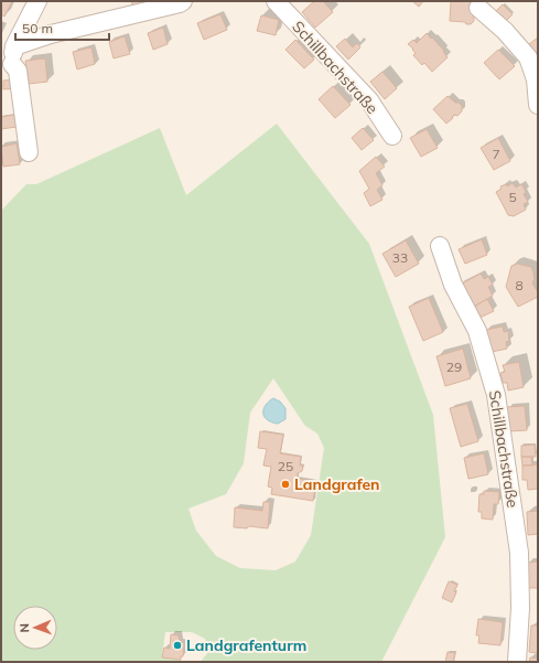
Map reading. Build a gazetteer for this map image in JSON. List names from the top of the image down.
{
  "streets": {
    "street": ["Schillbachstraße"]
  },
  "places": ["Landgrafen", "Landgrafenturm"],
  "house_numbers": [
    "7",
    "5",
    "33",
    "8",
    "29",
    "25"
  ],
  "scale_bar": "50 m",
  "north": "left"
}
